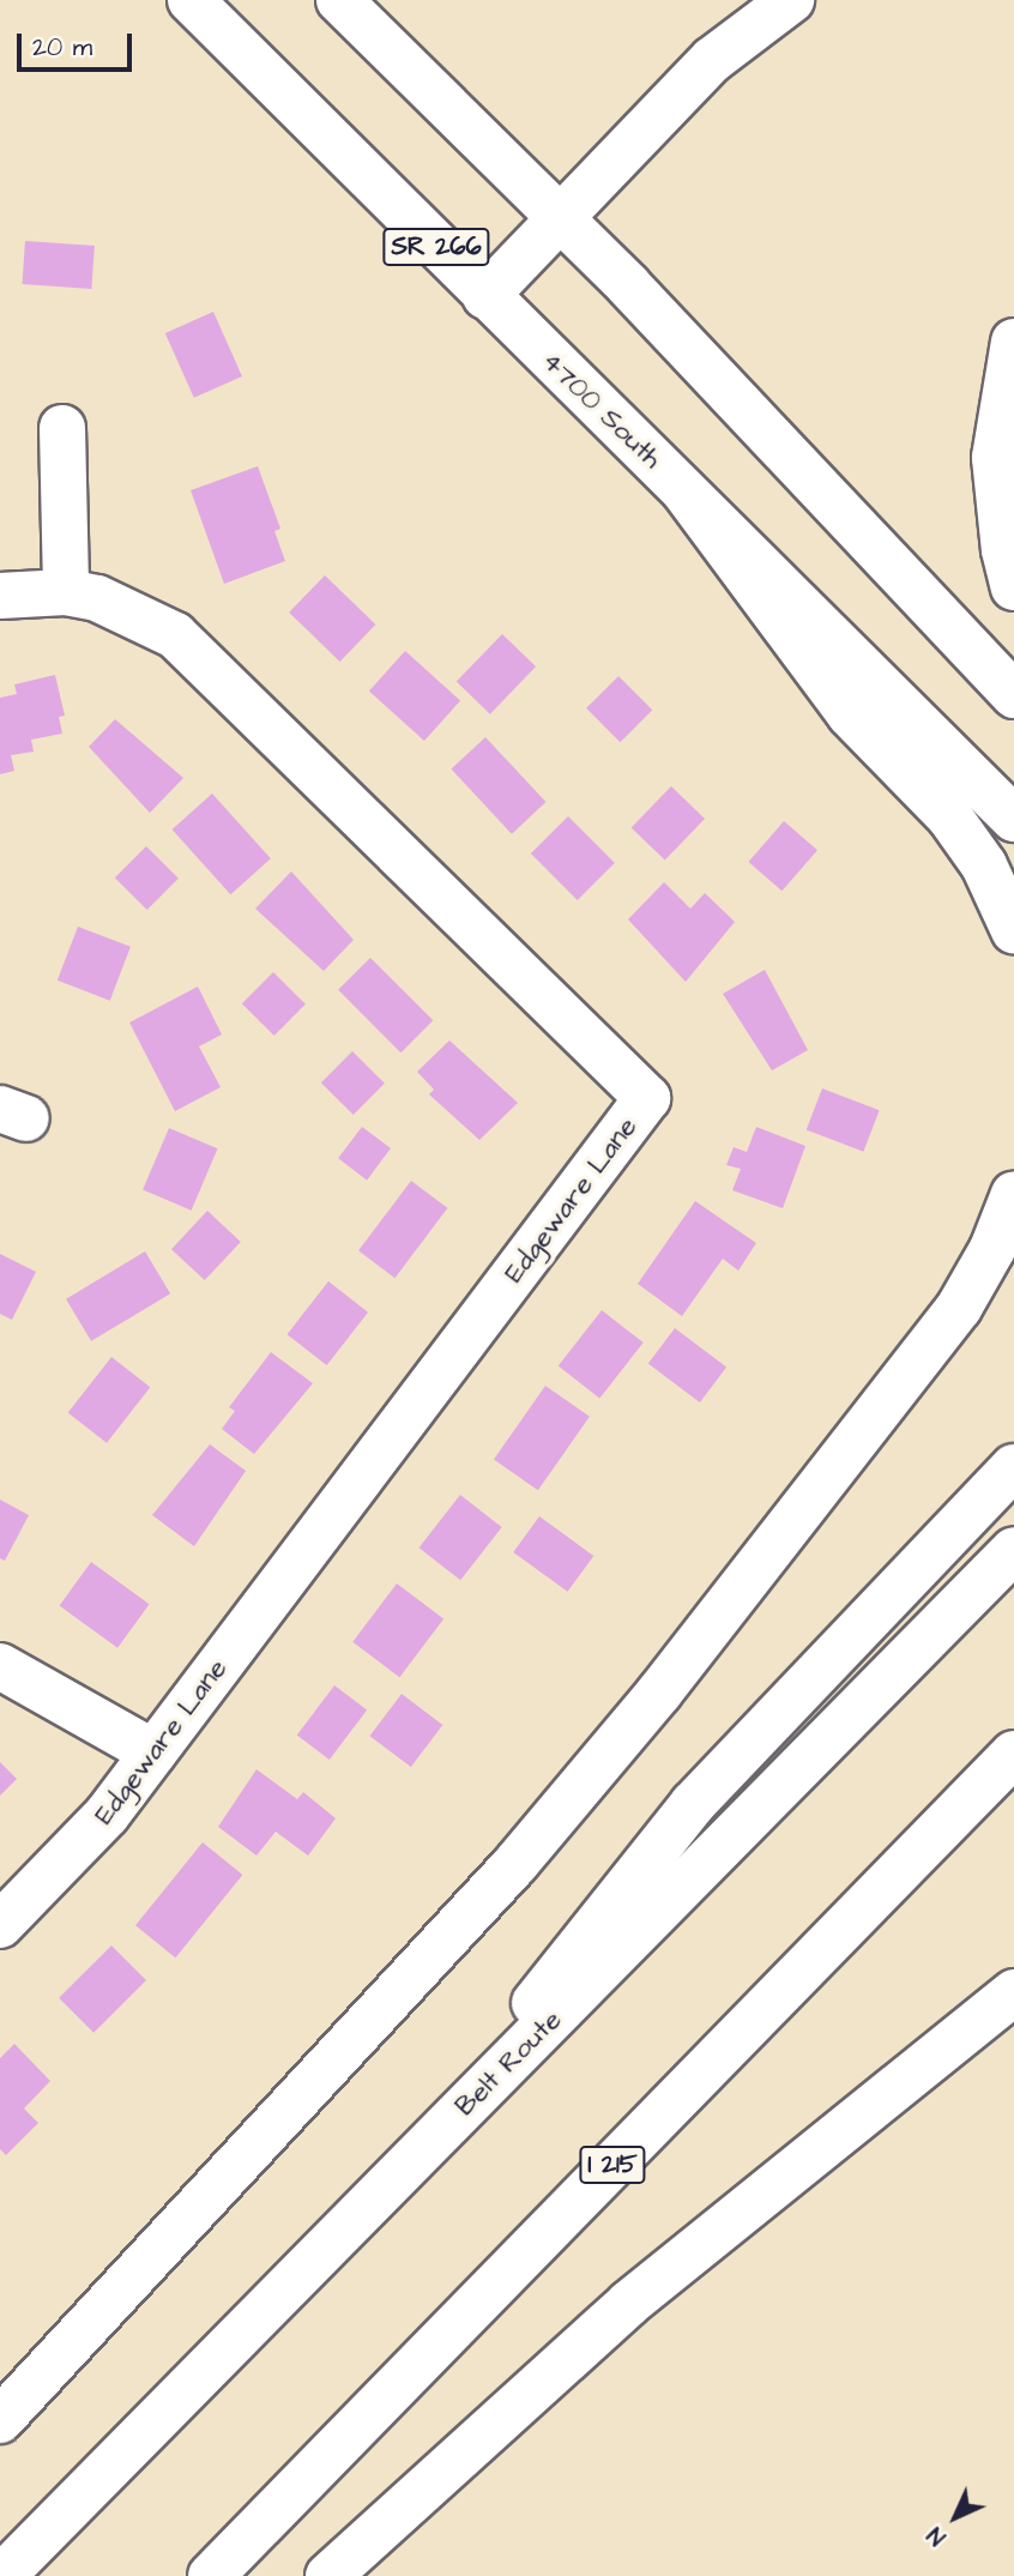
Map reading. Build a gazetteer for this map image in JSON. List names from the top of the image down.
{
  "streets": {
    "main road": [
      "SR 266",
      "4700 South",
      "Edgeware Lane",
      "Belt Route",
      "I 215"
    ]
  },
  "scale_bar": "20 m",
  "north": "bottom left"
}
